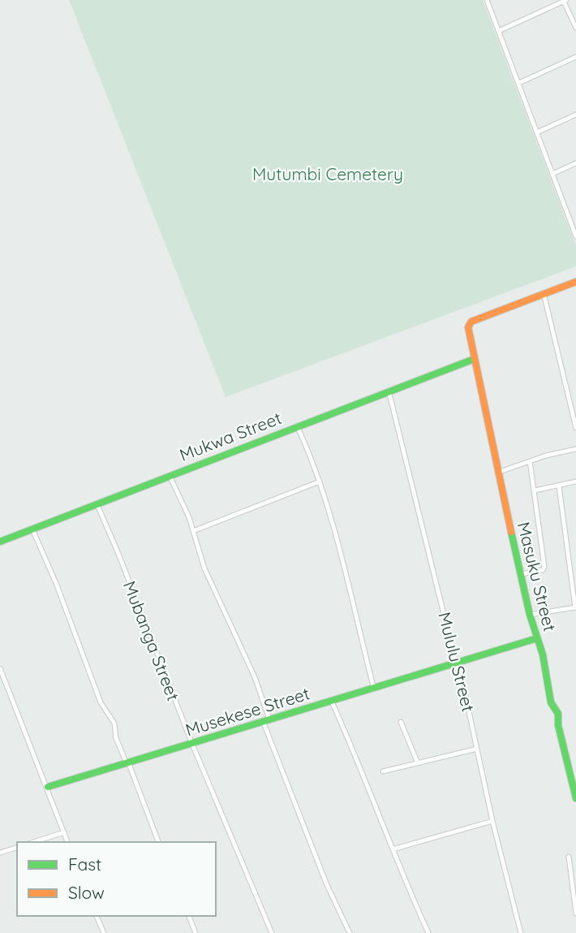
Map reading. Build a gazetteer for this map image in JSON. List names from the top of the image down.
{
  "streets": {
    "street": [
      "Mukwa Street",
      "Masuku Street",
      "Mubanga Street",
      "Mululu Street",
      "Musekese Street"
    ]
  },
  "crossings": [
    ["Mukwa Street", "Masuku Street"],
    ["Mukwa Street", "Mubanga Street"],
    ["Mukwa Street", "Mululu Street"],
    ["Masuku Street", "Musekese Street"],
    ["Mubanga Street", "Musekese Street"],
    ["Mululu Street", "Musekese Street"]
  ],
  "parks": ["Mutumbi Cemetery"],
  "legend": ["Fast", "Slow"]
}
